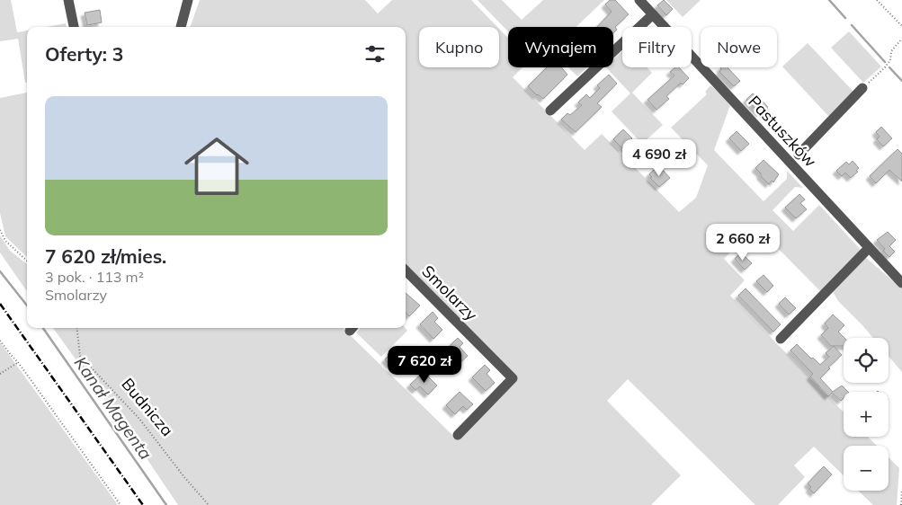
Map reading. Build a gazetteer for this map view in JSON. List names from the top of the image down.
{
  "streets": {
    "street": ["Pastuszków", "Smolarzy"],
    "path": ["Budnicza"]
  },
  "water": ["Kanał Magenta"],
  "page": {
    "chip": [
      "Kupno",
      "Wynajem",
      "Filtry",
      "Nowe"
    ],
    "heading": "Oferty: 3",
    "list": [
      {
        "name": "7 620 zł/mies.",
        "note": "3 pok. · 113 m² · Smolarzy"
      }
    ],
    "price": ["4 690 zł", "2 660 zł", "7 620 zł"],
    "map_buttons": ["+", "−"]
  }
}
